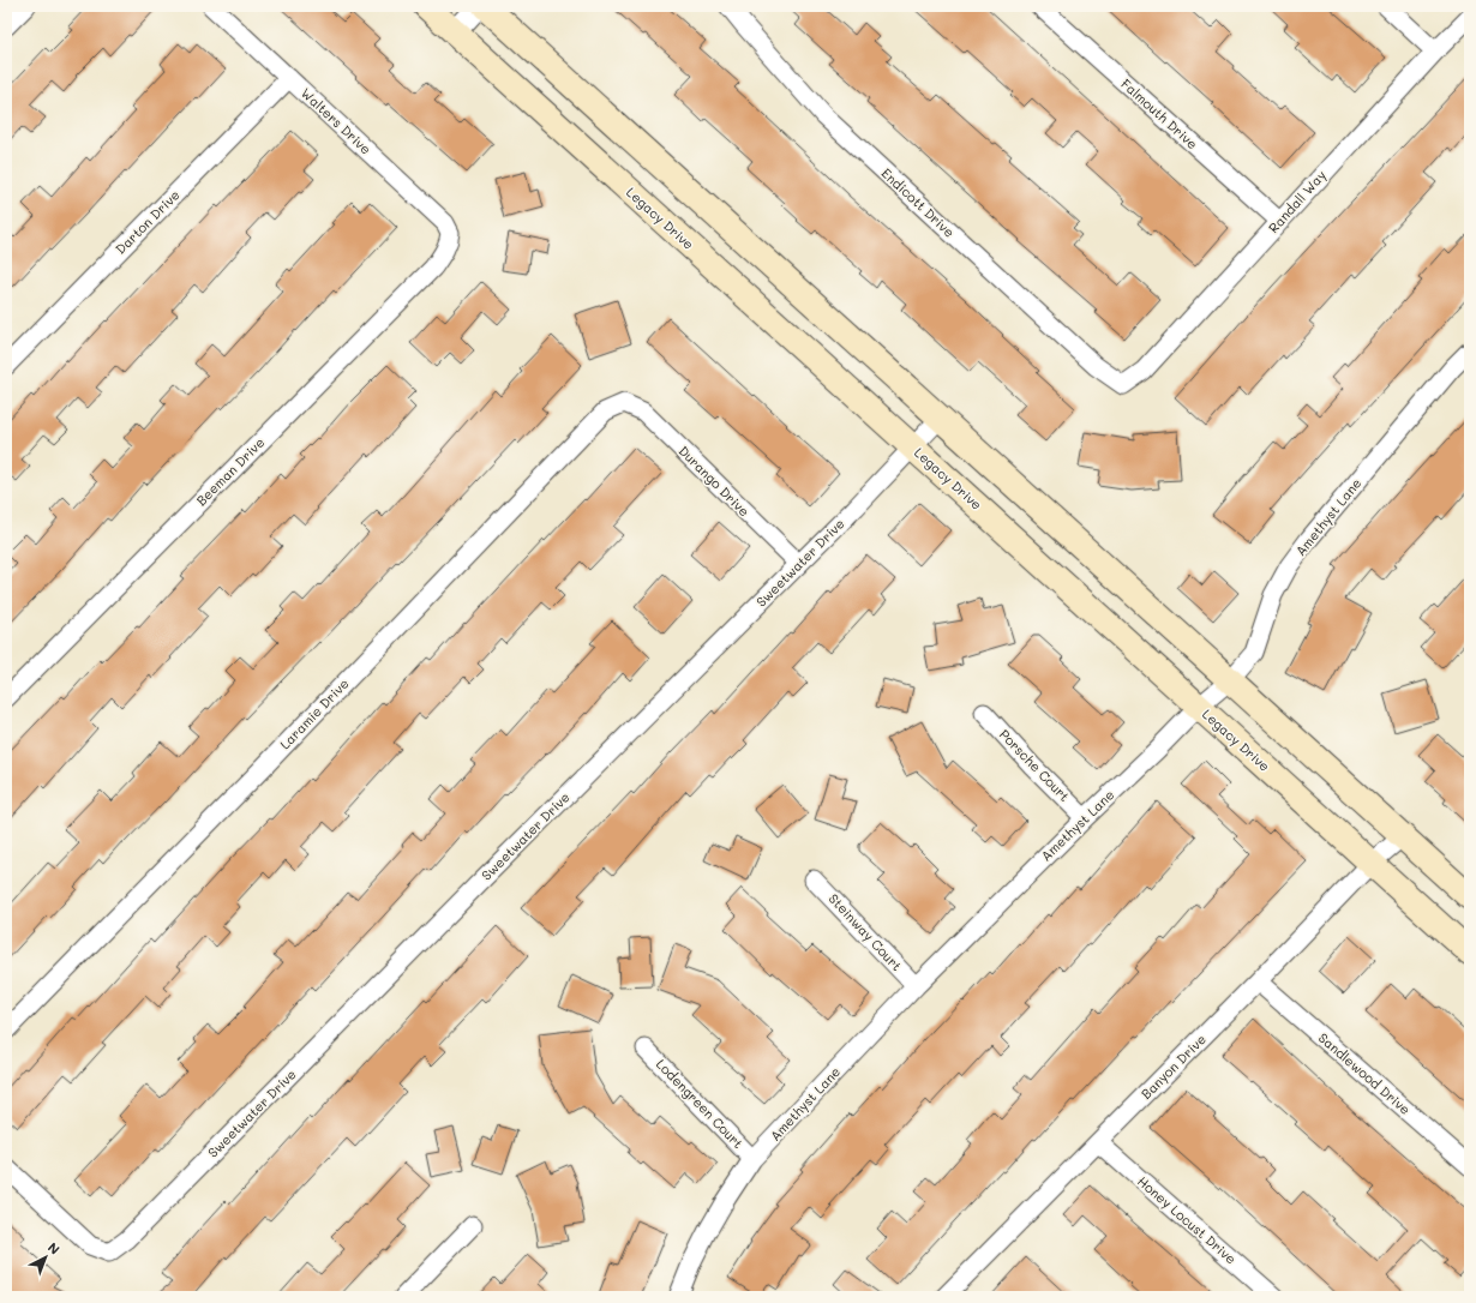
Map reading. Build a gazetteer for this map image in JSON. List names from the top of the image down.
{
  "streets": {
    "main road": ["Legacy Drive"],
    "street": [
      "Falmouth Drive",
      "Walters Drive",
      "Randall Way",
      "Endicott Drive",
      "Darton Drive",
      "Beeman Drive",
      "Durango Drive",
      "Amethyst Lane",
      "Sweetwater Drive",
      "Laramie Drive",
      "Porsche Court",
      "Steinway Court",
      "Banyon Drive",
      "Sandlewood Drive",
      "Lodengreen Court",
      "Honey Locust Drive"
    ]
  },
  "crossings": [
    ["Falmouth Drive", "Randall Way"],
    ["Walters Drive", "Darton Drive"],
    ["Walters Drive", "Beeman Drive"],
    ["Randall Way", "Endicott Drive"],
    ["Legacy Drive", "Amethyst Lane"],
    ["Legacy Drive", "Sweetwater Drive"],
    ["Legacy Drive", "Banyon Drive"],
    ["Durango Drive", "Sweetwater Drive"],
    ["Durango Drive", "Laramie Drive"],
    ["Amethyst Lane", "Porsche Court"],
    ["Amethyst Lane", "Steinway Court"],
    ["Amethyst Lane", "Lodengreen Court"],
    ["Banyon Drive", "Sandlewood Drive"],
    ["Banyon Drive", "Honey Locust Drive"]
  ],
  "north": "top right"
}
